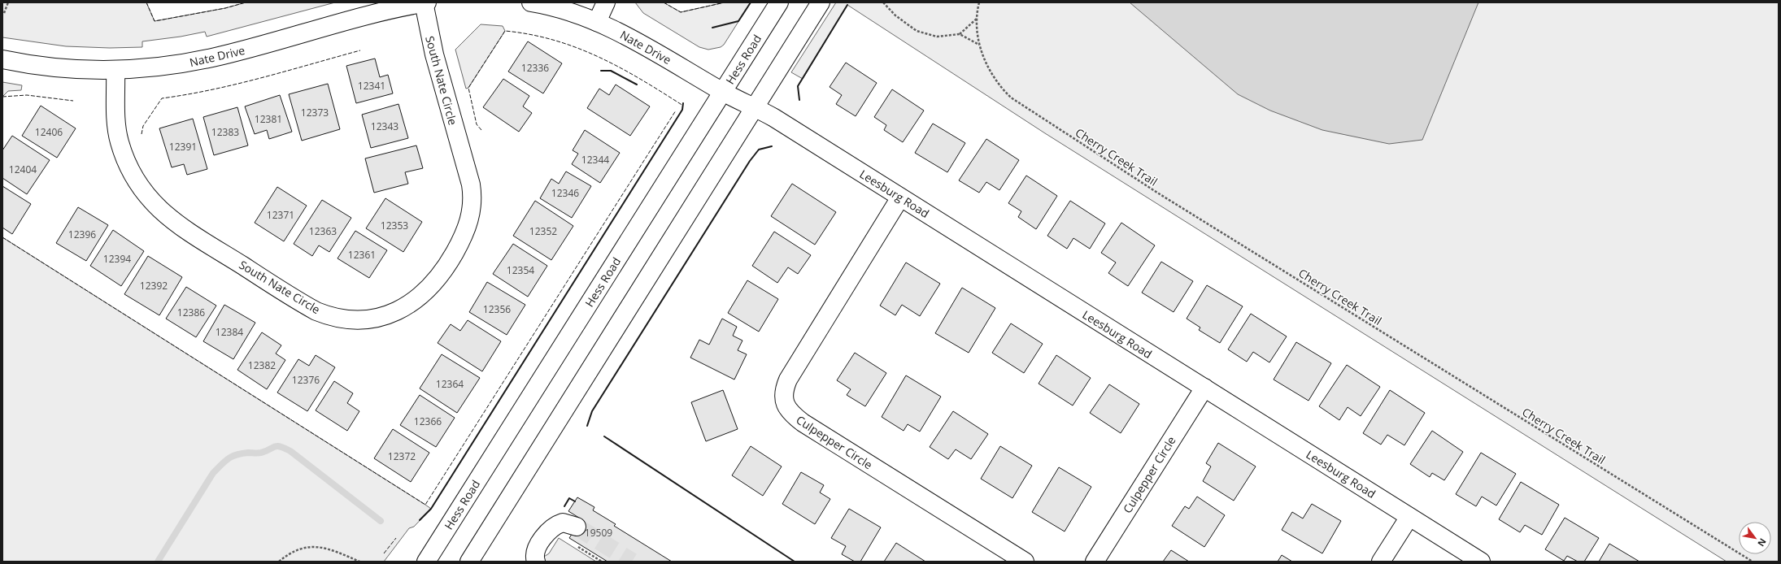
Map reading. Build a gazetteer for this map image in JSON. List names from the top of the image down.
{
  "streets": {
    "street": [
      "Nate Drive",
      "Hess Road",
      "South Nate Circle",
      "Leesburg Road",
      "Culpepper Circle"
    ],
    "path": ["Cherry Creek Trail"]
  },
  "crossings": [
    ["Nate Drive", "Hess Road"],
    ["Nate Drive", "South Nate Circle"],
    ["Nate Drive", "Leesburg Road"],
    ["Leesburg Road", "Culpepper Circle"]
  ],
  "house_numbers": [
    "12336",
    "12341",
    "12373",
    "12381",
    "12343",
    "12406",
    "12383",
    "12391",
    "12344",
    "12404",
    "12346",
    "12371",
    "12353",
    "12363",
    "12352",
    "12396",
    "12361",
    "12394",
    "12354",
    "12392",
    "12356",
    "12386",
    "12384",
    "12382",
    "12376",
    "12364",
    "12366",
    "12372",
    "19509"
  ],
  "north": "bottom right"
}
